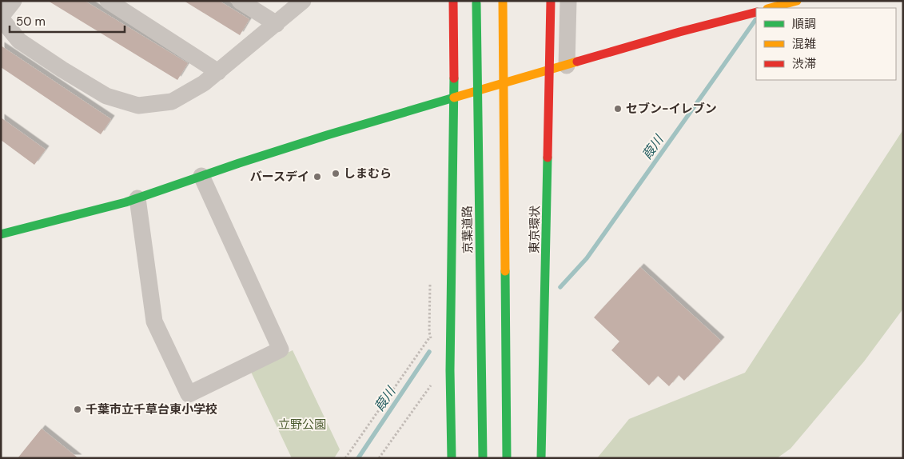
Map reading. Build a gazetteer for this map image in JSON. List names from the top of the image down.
{
  "streets": {
    "main road": ["京葉道路", "東京環状"]
  },
  "water": ["葭川"],
  "parks": ["立野公園"],
  "places": [
    "セブン-イレブン",
    "しまむら",
    "バースデイ",
    "千葉市立千草台東小学校"
  ],
  "legend": ["順調", "混雑", "渋滞"],
  "scale_bar": "50 m"
}
